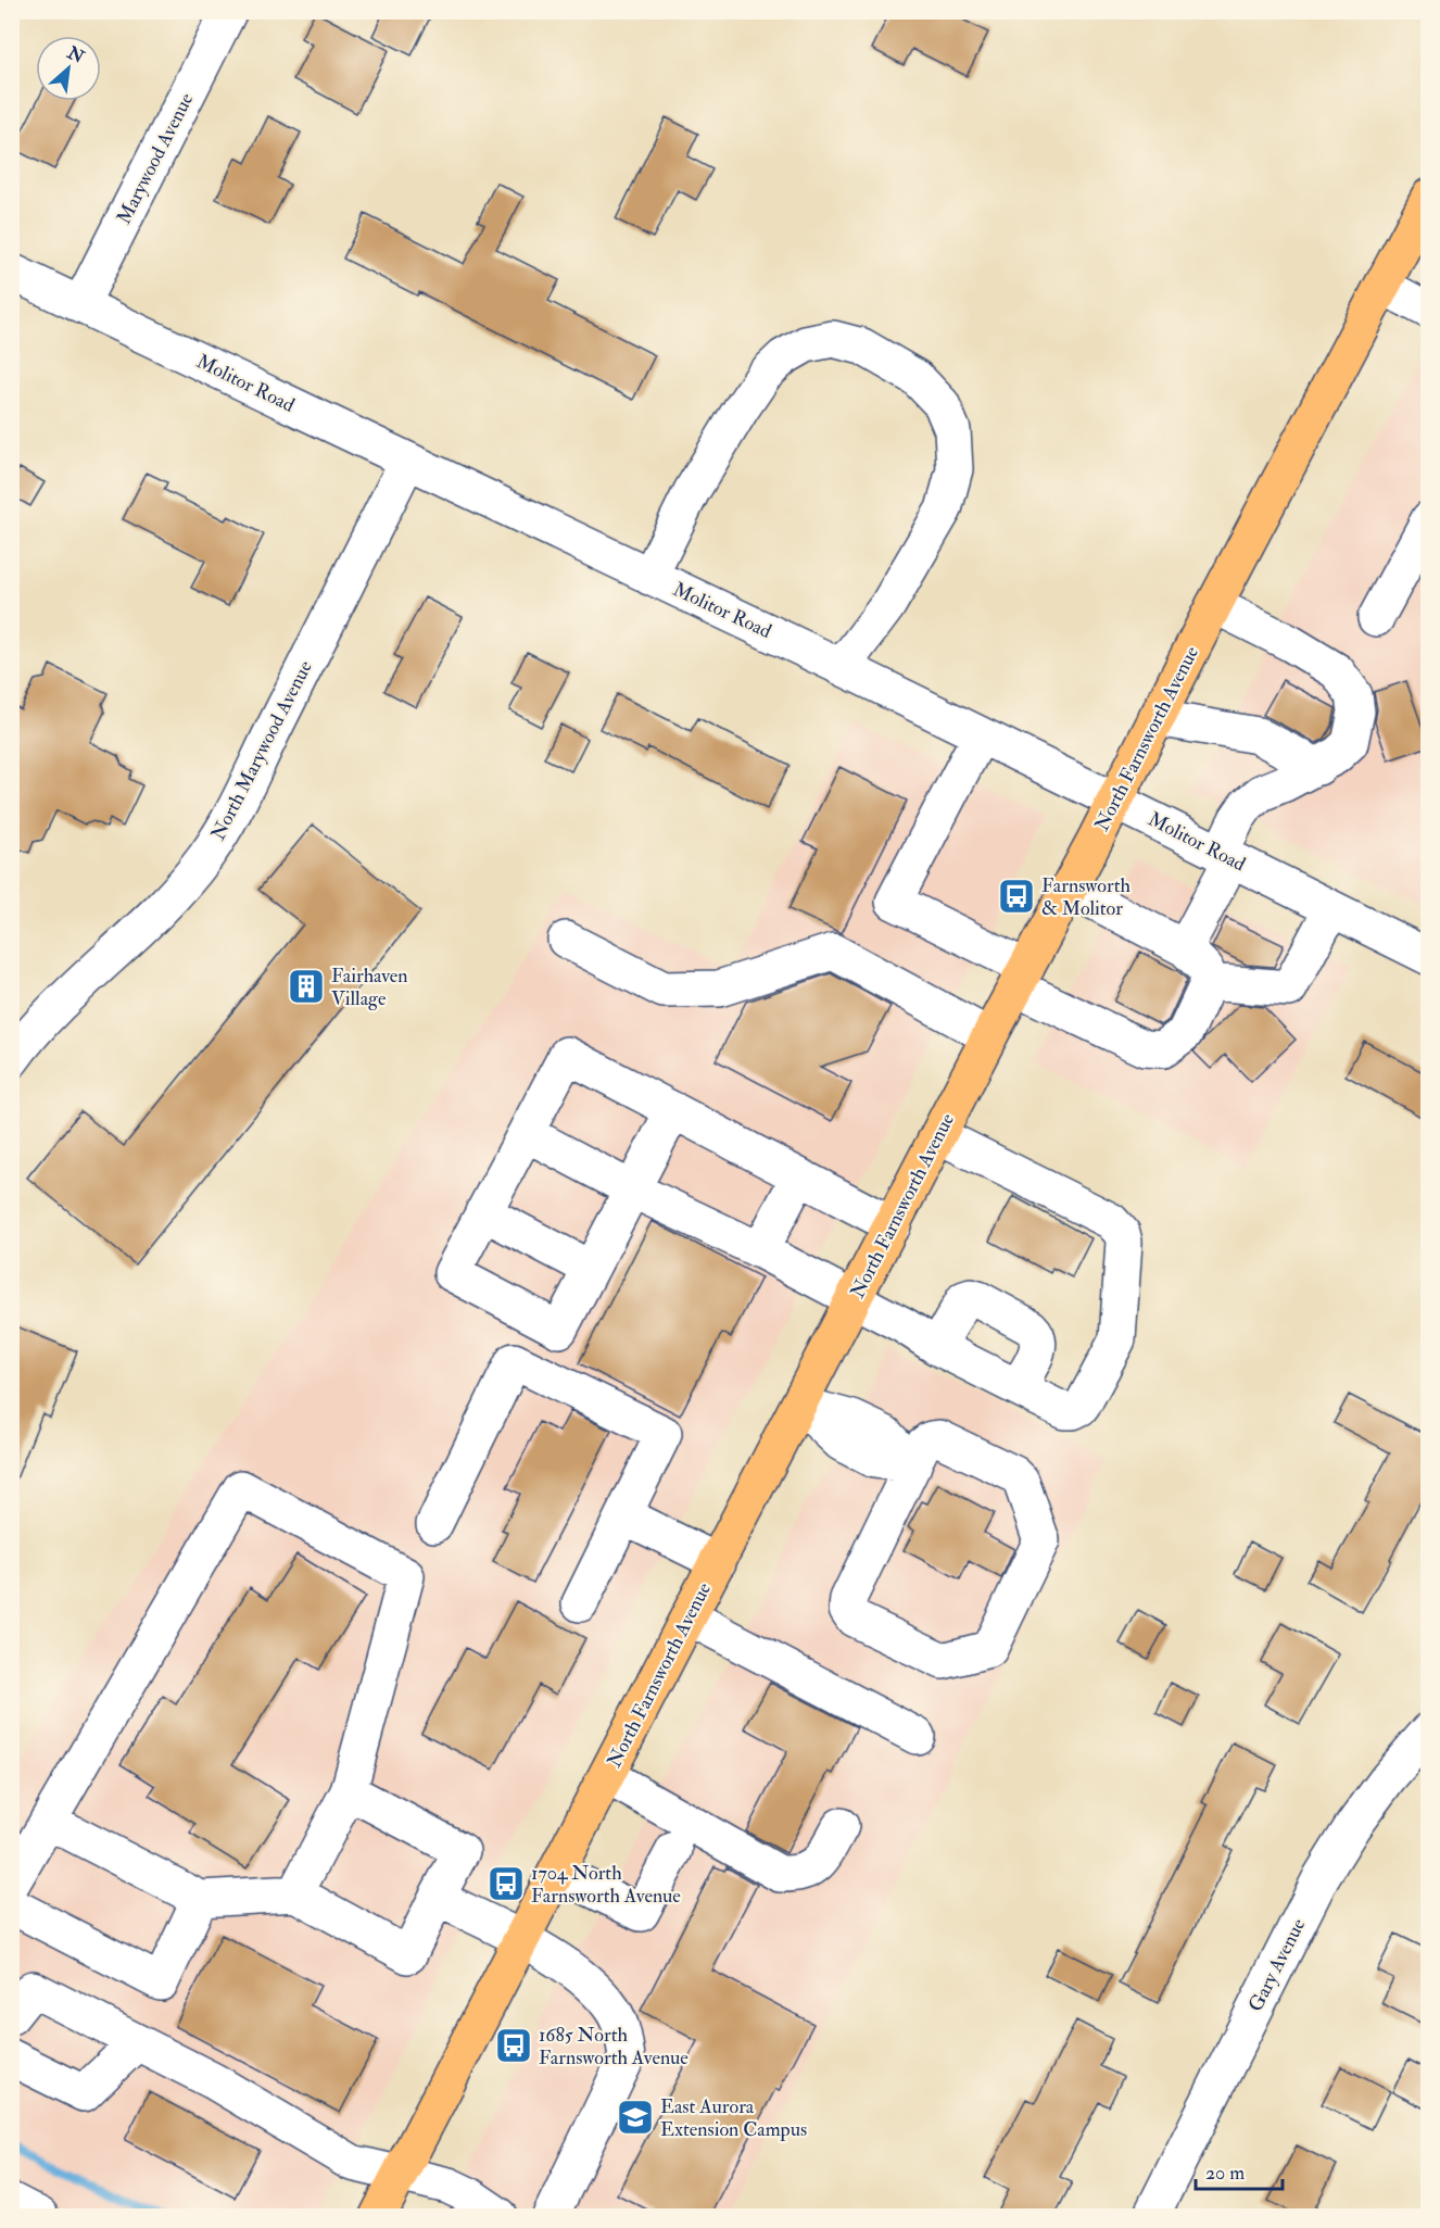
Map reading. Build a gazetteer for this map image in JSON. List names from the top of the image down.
{
  "streets": {
    "main road": ["North Farnsworth Avenue"],
    "street": [
      "Marywood Avenue",
      "Molitor Road",
      "North Marywood Avenue",
      "Gary Avenue"
    ]
  },
  "crossings": [
    ["Marywood Avenue", "Molitor Road"],
    ["Molitor Road", "North Farnsworth Avenue"],
    ["Molitor Road", "North Marywood Avenue"]
  ],
  "places": {
    "bus stop": ["Farnsworth & Molitor", "1704 North Farnsworth Avenue", "1685 North Farnsworth Avenue"],
    "building": ["Fairhaven Village"],
    "school or university": ["East Aurora Extension Campus"]
  },
  "scale_bar": "20 m",
  "north": "top right"
}
